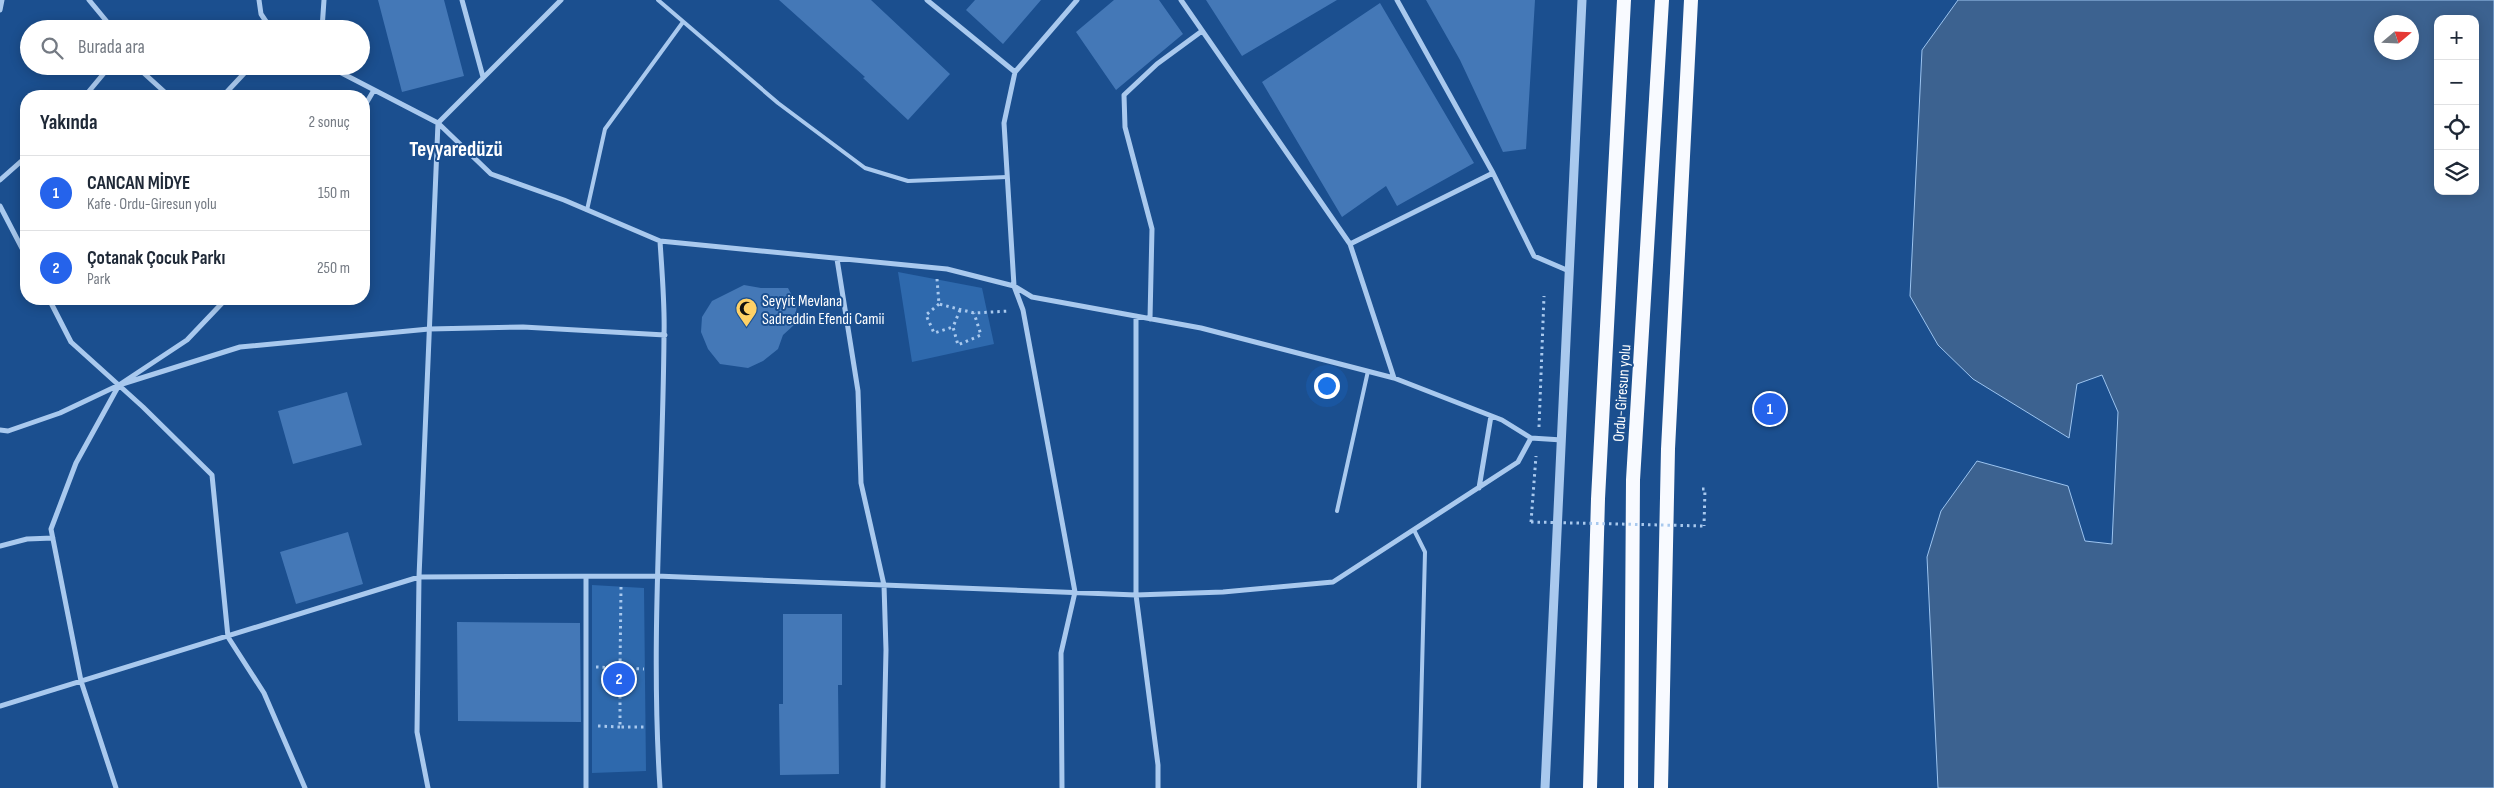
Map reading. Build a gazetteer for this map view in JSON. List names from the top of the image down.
{
  "streets": {
    "highway": ["Ordu-Giresun yolu"]
  },
  "districts": ["Teyyaredüzü"],
  "places": {
    "mosque": ["Seyyit Mevlana Sadreddin Efendi Camii"]
  },
  "north": "right",
  "page": {
    "map_buttons": ["+", "−"],
    "search": "Burada ara",
    "heading": ["Yakında", "2 sonuç"],
    "list": [
      {
        "mark": "1",
        "name": "CANCAN MİDYE",
        "note": "Kafe · Ordu-Giresun yolu",
        "value": "150 m"
      },
      {
        "mark": "2",
        "name": "Çotanak Çocuk Parkı",
        "note": "Park",
        "value": "250 m"
      }
    ],
    "pins": ["1", "2"]
  }
}
